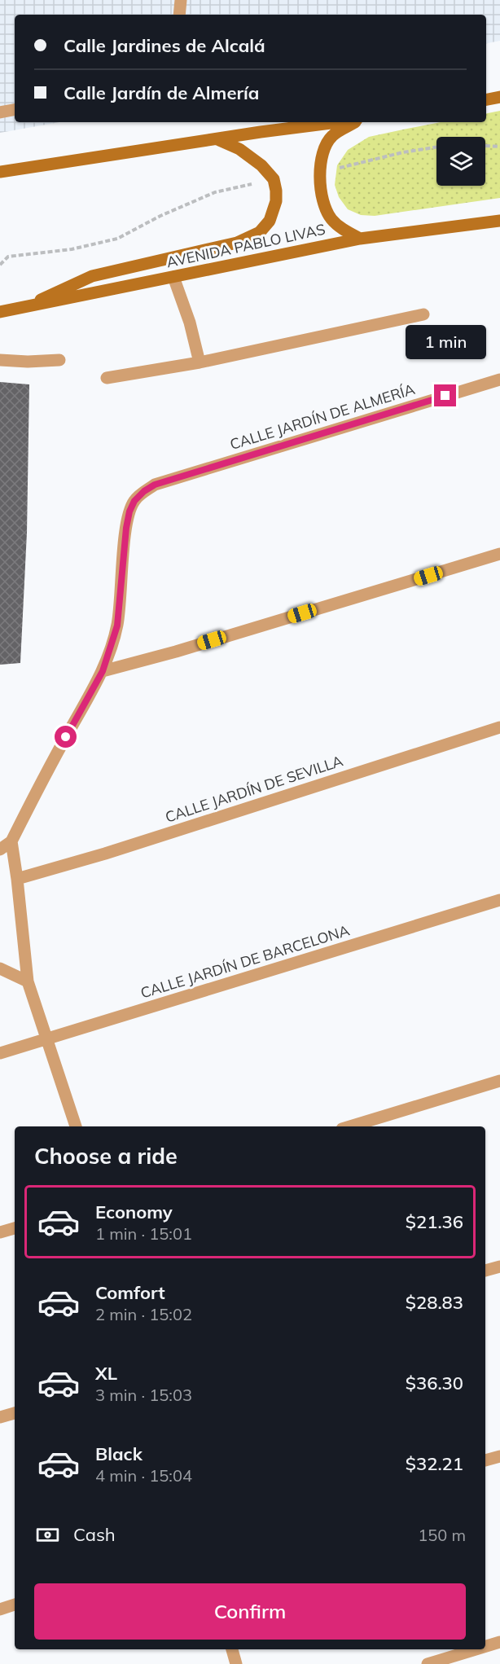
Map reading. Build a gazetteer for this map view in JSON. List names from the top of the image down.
{
  "streets": {
    "main road": ["AVENIDA PABLO LIVAS"],
    "street": ["CALLE JARDÍN DE ALMERÍA", "CALLE JARDÍN DE SEVILLA", "CALLE JARDÍN DE BARCELONA"]
  },
  "page": {
    "banner": ["Calle Jardines de Alcalá", "Calle Jardín de Almería"],
    "bubble": "1 min",
    "heading": "Choose a ride",
    "list": [
      {
        "name": "Economy",
        "note": "1 min · 15:01",
        "value": "$21.36"
      },
      {
        "name": "Comfort",
        "note": "2 min · 15:02",
        "value": "$28.83"
      },
      {
        "name": "XL",
        "note": "3 min · 15:03",
        "value": "$36.30"
      },
      {
        "name": "Black",
        "note": "4 min · 15:04",
        "value": "$32.21"
      }
    ],
    "pay": ["Cash", "150 m"],
    "buttons": "Confirm"
  }
}
